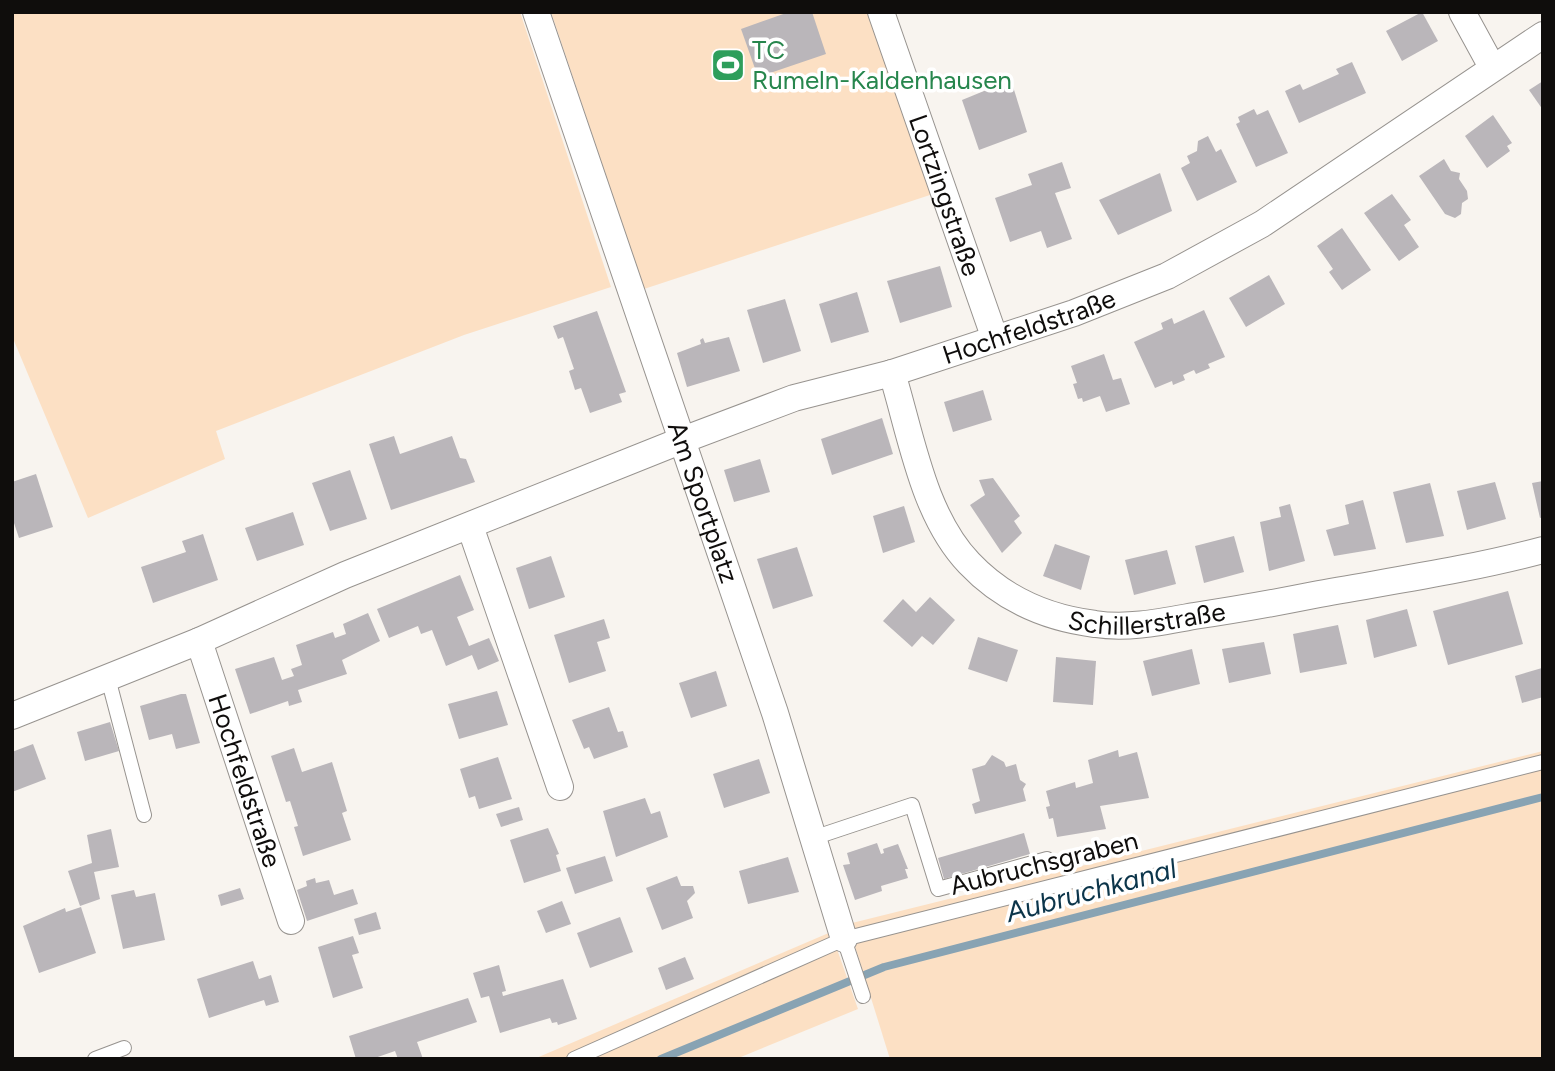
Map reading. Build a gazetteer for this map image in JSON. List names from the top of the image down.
{
  "streets": {
    "street": [
      "Lortzingstraße",
      "Hochfeldstraße",
      "Am Sportplatz",
      "Schillerstraße"
    ],
    "lane": ["Aubruchsgraben"]
  },
  "crossings": [
    ["Lortzingstraße", "Hochfeldstraße"],
    ["Hochfeldstraße", "Am Sportplatz"],
    ["Hochfeldstraße", "Schillerstraße"],
    ["Am Sportplatz", "Aubruchsgraben"]
  ],
  "water": ["Aubruchkanal"],
  "places": {
    "sports": ["TC Rumeln-Kaldenhausen"]
  }
}
